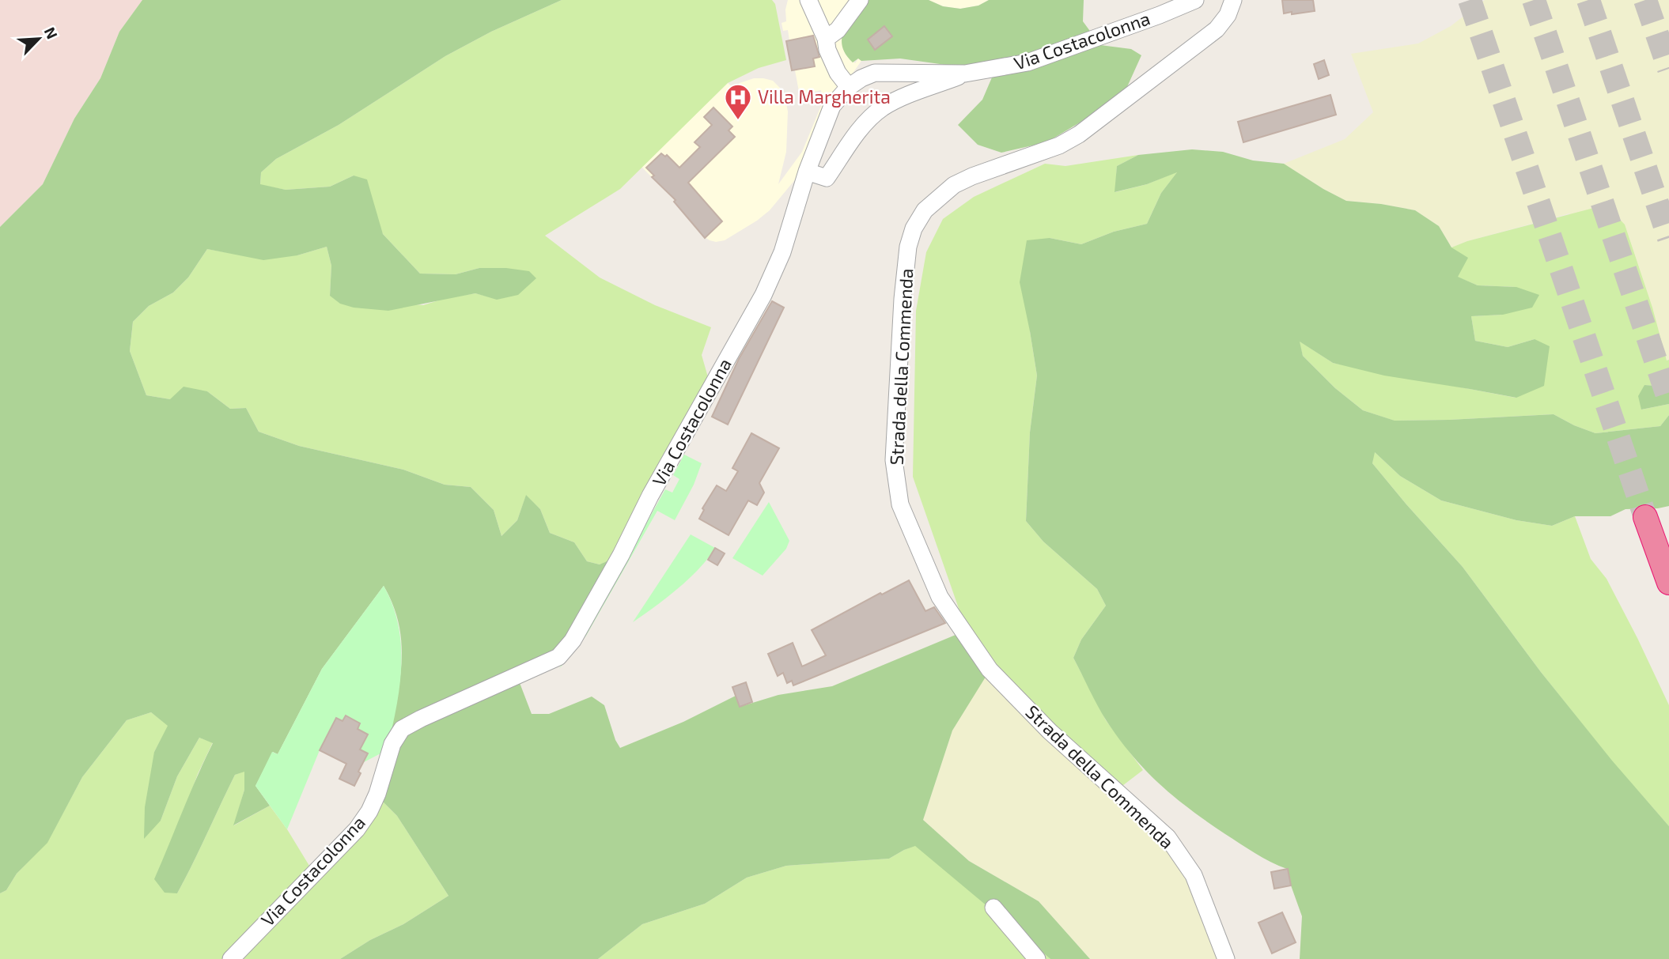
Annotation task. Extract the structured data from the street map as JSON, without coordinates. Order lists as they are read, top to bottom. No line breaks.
{"streets":{"street":["Via Costacolonna","Strada della Commenda"]},"places":{"hospital":["Villa Margherita"]},"north":"top right"}
